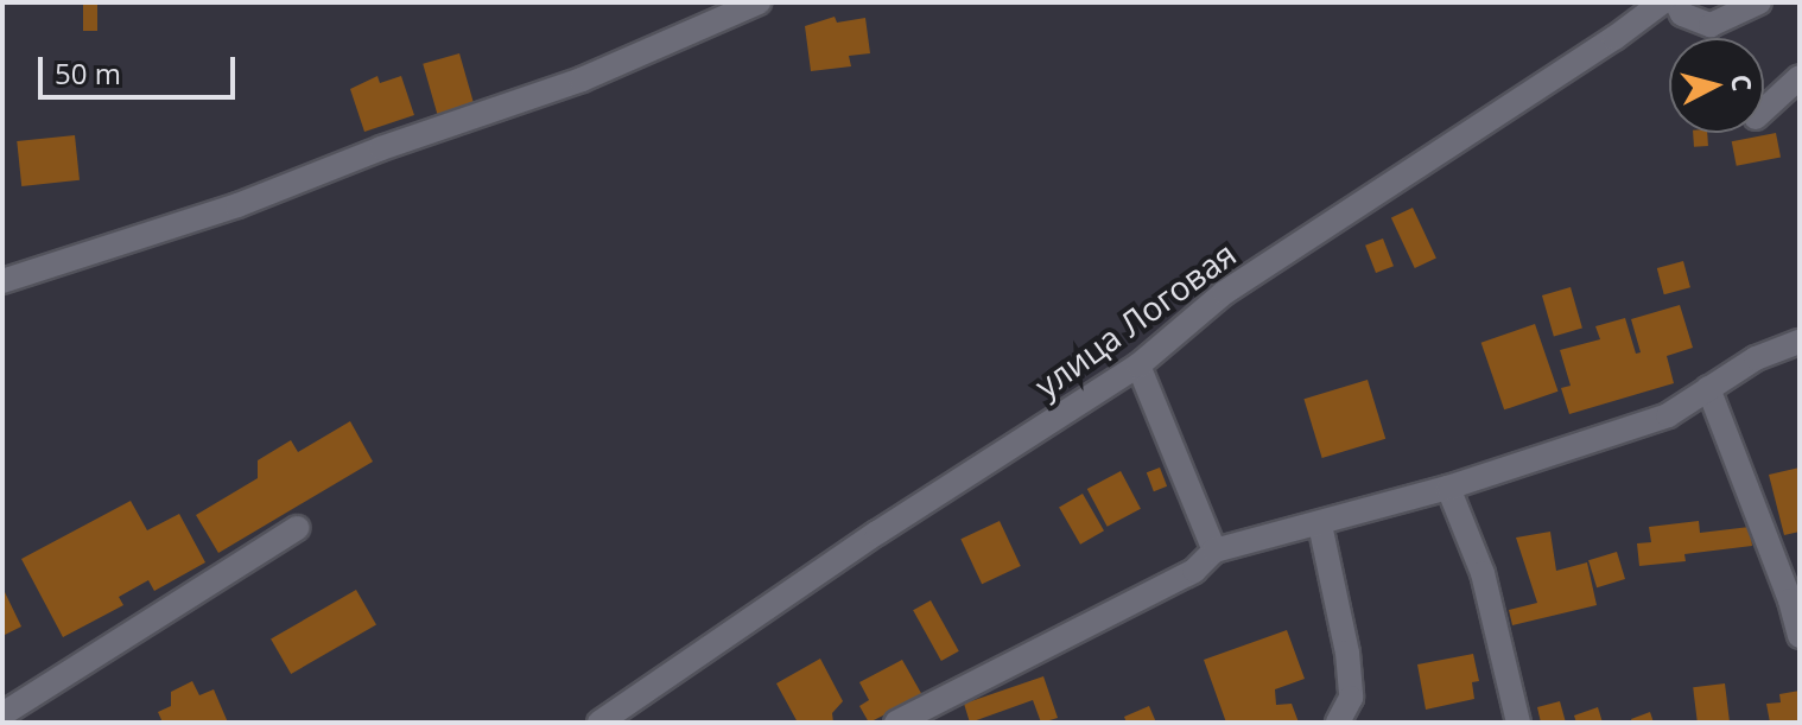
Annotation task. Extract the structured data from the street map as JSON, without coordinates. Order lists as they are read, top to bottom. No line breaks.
{"streets":{"street":["улица Логовая"]},"scale_bar":"50 m","north":"right"}
